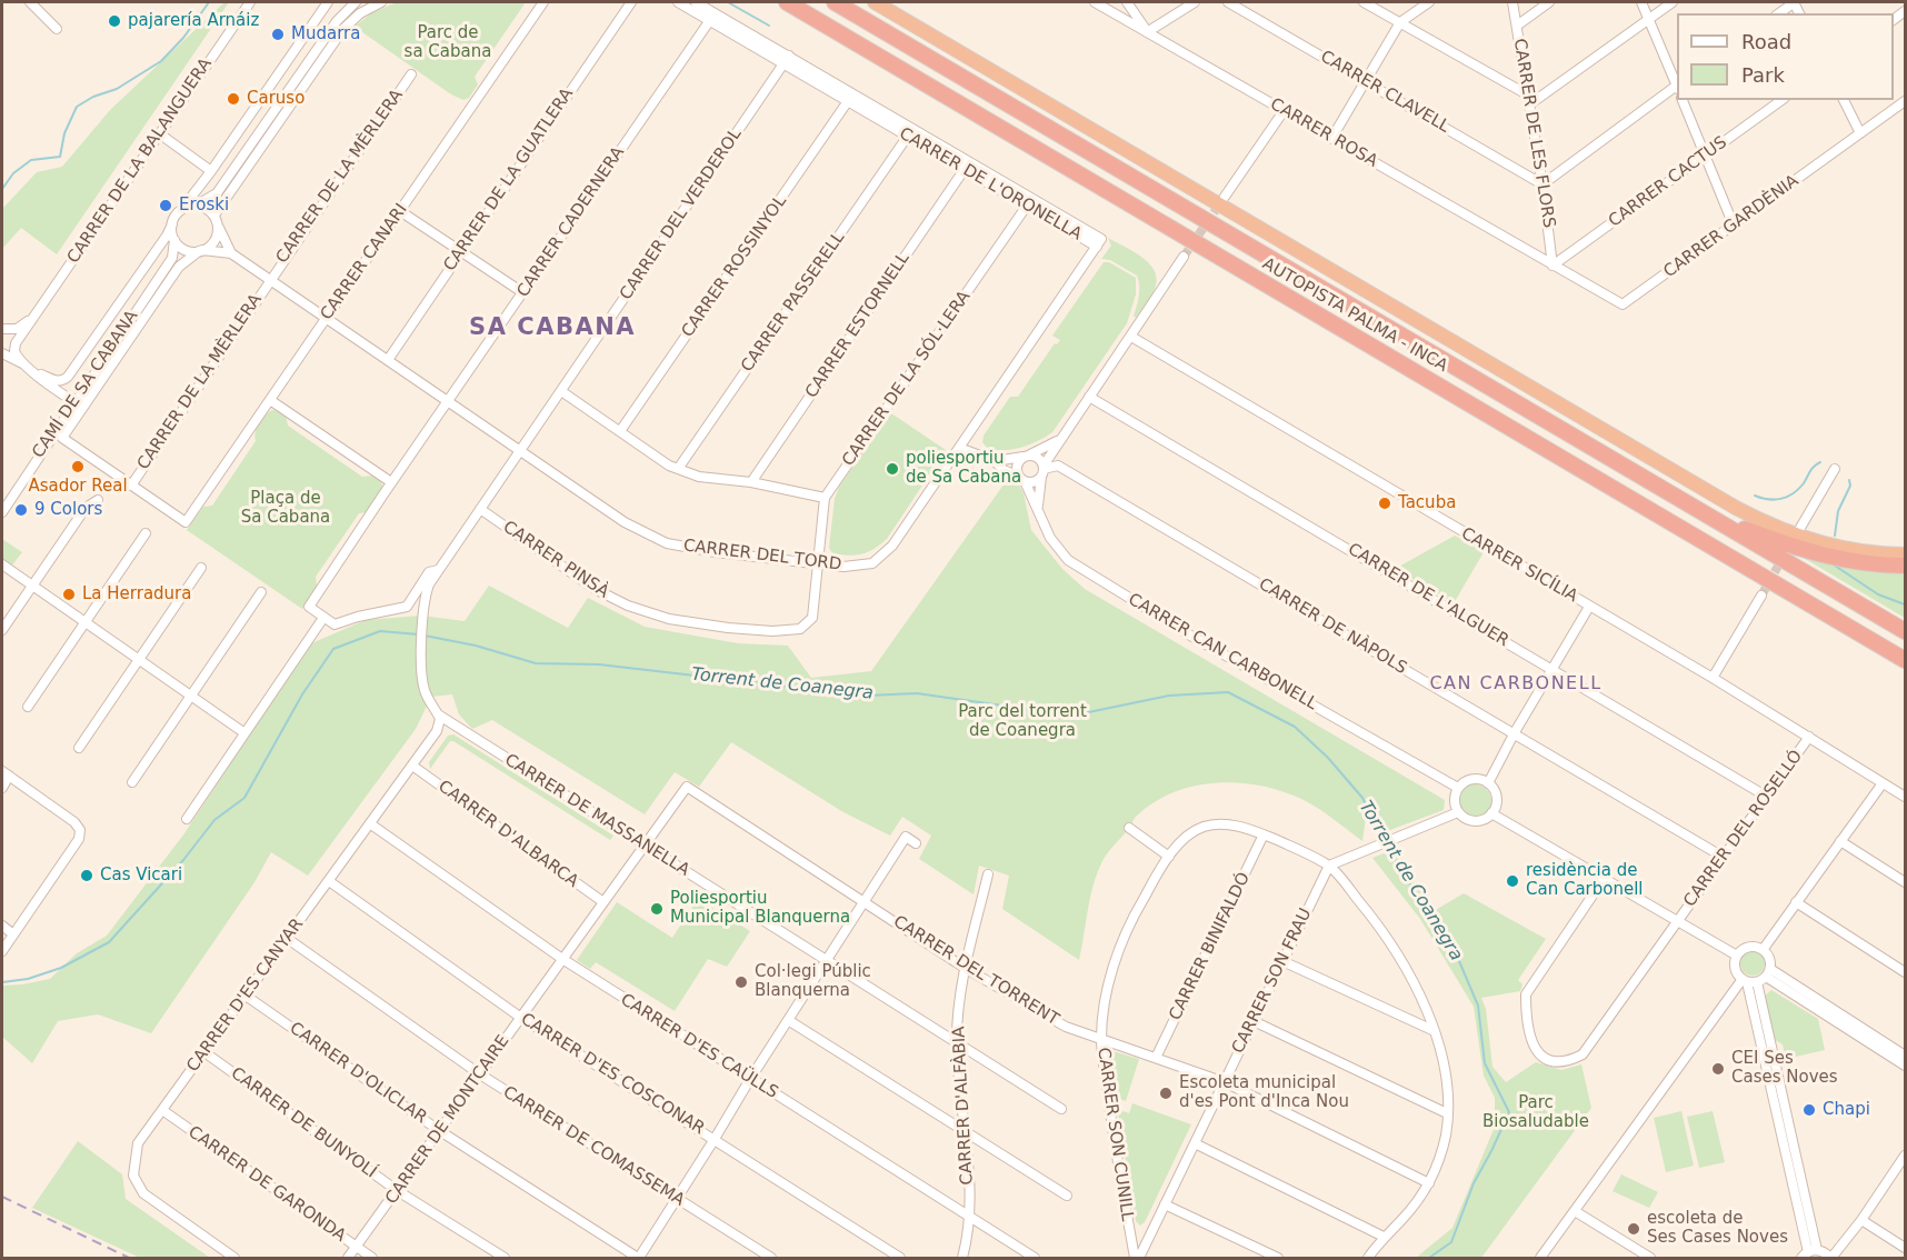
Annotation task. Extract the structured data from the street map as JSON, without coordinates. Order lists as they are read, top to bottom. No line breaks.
{"streets":{"highway":["AUTOPISTA PALMA - INCA"],"street":["CARRER CLAVELL","CARRER ROSA","CARRER DE LES FLORS","CARRER DE LA BALANGUERA","CARRER DE LA MÈRLERA","CARRER DE LA GUATLERA","CARRER CACTUS","CARRER DE L'ORONELLA","CARRER DEL VERDEROL","CARRER CADERNERA","CARRER GARDÈNIA","CARRER CANARI","CARRER ROSSINYOL","CARRER PASSERELL","CARRER ESTORNELL","CARRER DE LA SÓL·LERA","CAMÍ DE SA CABANA","CARRER DEL TORD","CARRER PINSÀ","CARRER SICÍLIA","CARRER DE L'ALGUER","CARRER DE NÀPOLS","CARRER CAN CARBONELL","CARRER DE MASSANELLA","CARRER DEL ROSELLÓ","CARRER D'ALBARCA","CARRER BINIFALDÓ","CARRER DEL TORRENT","CARRER SON FRAU","CARRER D'ES CANYAR","CARRER D'ES CAÜLLS","CARRER D'OLICLAR","CARRER D'ES COSCONAR","CARRER D'ALFÀBIA","CARRER DE MONTCAIRE","CARRER DE BUNYOLÍ","CARRER SON CUNILL","CARRER DE COMASSEMA","CARRER DE GARONDA"]},"crossings":[["CARRER CLAVELL","CARRER DE LES FLORS"],["CARRER ROSA","CARRER DE LES FLORS"],["CARRER ROSA","CARRER CACTUS"],["CARRER ROSA","CARRER GARDÈNIA"],["CARRER DE LES FLORS","CARRER CACTUS"],["CARRER DE LES FLORS","CARRER GARDÈNIA"],["CARRER DE LA MÈRLERA","CARRER CANARI"],["CARRER DE LA MÈRLERA","CARRER DEL TORD"],["CARRER DE LA GUATLERA","CARRER DEL TORD"],["CARRER CACTUS","CARRER GARDÈNIA"],["CARRER DE L'ORONELLA","CARRER DEL VERDEROL"],["CARRER DE L'ORONELLA","CARRER CADERNERA"],["CARRER DE L'ORONELLA","CARRER ROSSINYOL"],["CARRER DE L'ORONELLA","CARRER PASSERELL"],["CARRER DE L'ORONELLA","CARRER ESTORNELL"],["CARRER DE L'ORONELLA","CARRER DE LA SÓL·LERA"],["CARRER DE L'ORONELLA","CARRER DEL TORD"],["CARRER DEL VERDEROL","CARRER DEL TORD"],["CARRER DEL VERDEROL","CARRER PINSÀ"],["CARRER CADERNERA","CARRER DEL TORD"],["CARRER CANARI","CARRER DEL TORD"],["CARRER DE LA SÓL·LERA","CARRER DEL TORD"],["CARRER DE LA SÓL·LERA","CARRER PINSÀ"],["CARRER DEL TORD","CARRER PINSÀ"],["CARRER SICÍLIA","CARRER DEL ROSELLÓ"],["CARRER DE L'ALGUER","CARRER DEL ROSELLÓ"],["CARRER DE NÀPOLS","CARRER CAN CARBONELL"],["CARRER DE NÀPOLS","CARRER DEL ROSELLÓ"],["CARRER DE MASSANELLA","CARRER D'ES CANYAR"],["CARRER DE MASSANELLA","CARRER D'ALFÀBIA"],["CARRER DE MASSANELLA","CARRER DE MONTCAIRE"],["CARRER D'ALBARCA","CARRER D'ES CANYAR"],["CARRER D'ALBARCA","CARRER DE MONTCAIRE"],["CARRER BINIFALDÓ","CARRER DEL TORRENT"],["CARRER BINIFALDÓ","CARRER SON CUNILL"],["CARRER DEL TORRENT","CARRER SON FRAU"],["CARRER DEL TORRENT","CARRER D'ALFÀBIA"],["CARRER DEL TORRENT","CARRER DE MONTCAIRE"],["CARRER DEL TORRENT","CARRER SON CUNILL"],["CARRER SON FRAU","CARRER SON CUNILL"],["CARRER D'ES CANYAR","CARRER D'ES CAÜLLS"],["CARRER D'ES CANYAR","CARRER D'OLICLAR"],["CARRER D'ES CANYAR","CARRER D'ES COSCONAR"],["CARRER D'ES CANYAR","CARRER DE BUNYOLÍ"],["CARRER D'ES CANYAR","CARRER DE COMASSEMA"],["CARRER D'ES CANYAR","CARRER DE GARONDA"],["CARRER D'ES CAÜLLS","CARRER D'ALFÀBIA"],["CARRER D'ES CAÜLLS","CARRER DE MONTCAIRE"],["CARRER D'OLICLAR","CARRER DE MONTCAIRE"],["CARRER D'ES COSCONAR","CARRER DE MONTCAIRE"],["CARRER DE MONTCAIRE","CARRER DE BUNYOLÍ"],["CARRER DE MONTCAIRE","CARRER DE COMASSEMA"],["CARRER DE MONTCAIRE","CARRER DE GARONDA"]],"districts":["SA CABANA","CAN CARBONELL"],"water":["Torrent de Coanegra"],"parks":["Parc de sa Cabana","Plaça de Sa Cabana","Parc del torrent de Coanegra","Parc Biosaludable"],"places":["pajarería Arnáiz","Mudarra","Caruso","Eroski","Asador Real","poliesportiu de Sa Cabana","Tacuba","9 Colors","La Herradura","Cas Vicari","residència de Can Carbonell","Poliesportiu Municipal Blanquerna","Col·legi Públic Blanquerna","CEI Ses Cases Noves","Escoleta municipal d'es Pont d'Inca Nou","Chapi","escoleta de Ses Cases Noves"],"legend":["Road","Park"]}
